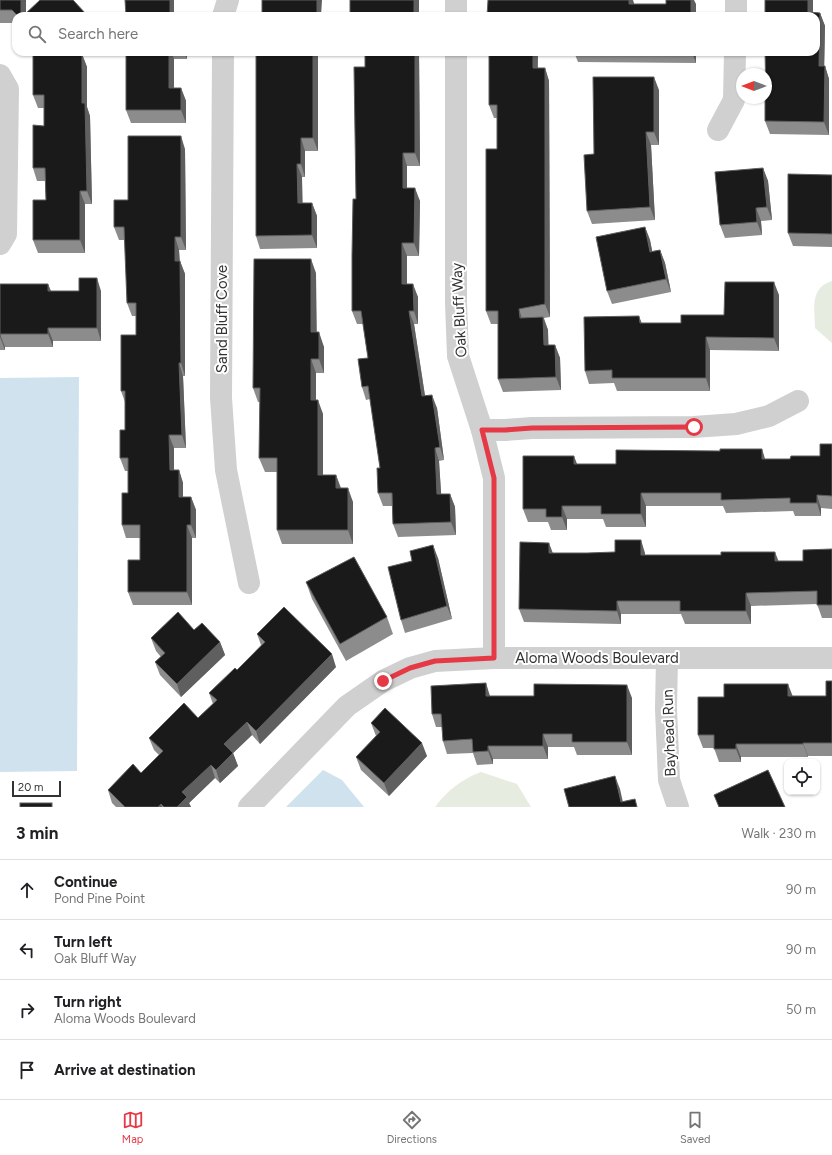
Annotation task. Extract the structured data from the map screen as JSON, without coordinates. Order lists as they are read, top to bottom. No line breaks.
{"streets":{"street":["Oak Bluff Way","Sand Bluff Cove","Aloma Woods Boulevard","Bayhead Run"]},"crossings":[["Oak Bluff Way","Aloma Woods Boulevard"],["Aloma Woods Boulevard","Bayhead Run"]],"scale_bar":"20 m","north":"left","page":{"search":"Search here","scale":"20 m","heading":["3 min","Walk · 230 m"],"list":[["Continue","Pond Pine Point","90 m"],["Turn left","Oak Bluff Way","90 m"],["Turn right","Aloma Woods Boulevard","50 m"],"Arrive at destination"],"nav":["Map","Directions","Saved"]}}
